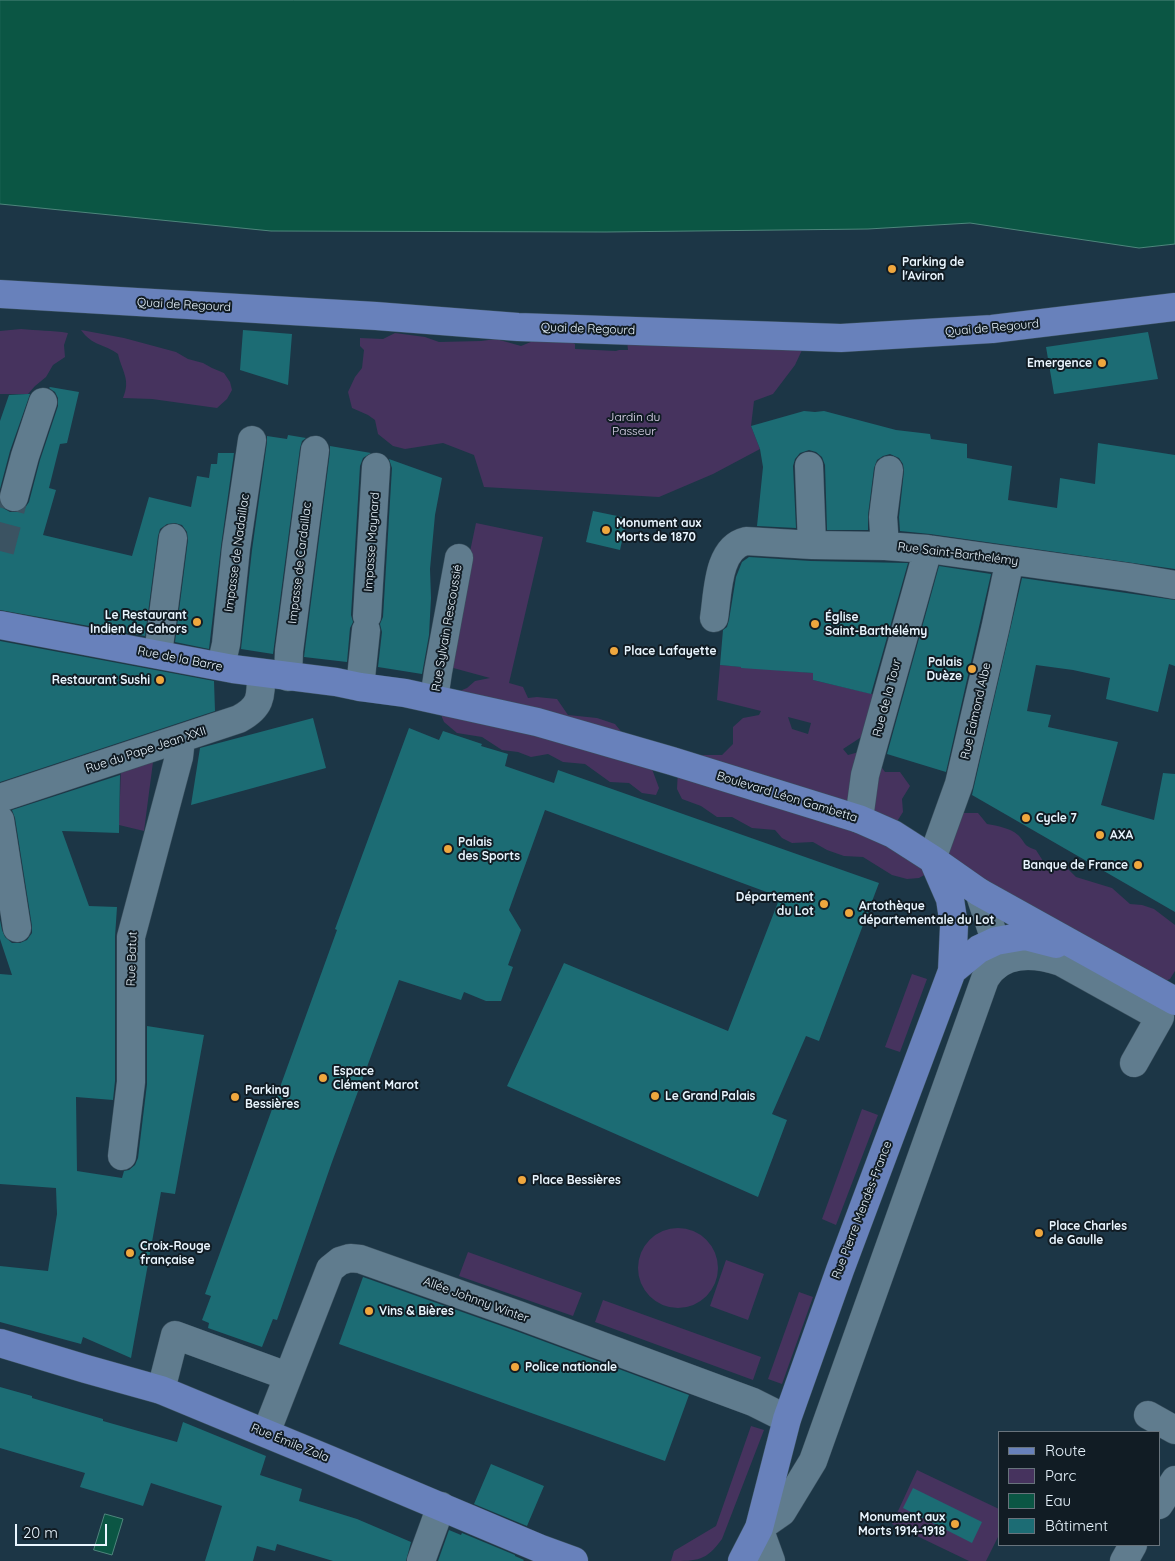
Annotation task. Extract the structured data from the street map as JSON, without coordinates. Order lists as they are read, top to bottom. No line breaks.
{"streets":{"main road":["Quai de Regourd","Rue de la Barre","Boulevard Léon Gambetta","Rue Pierre Mendès-France","Rue Émile Zola"],"street":["Impasse Maynard","Impasse de Nadaillac","Rue Saint-Barthelémy","Impasse de Cardaillac","Rue Sylvain Rescoussié","Rue de la Tour","Rue Edmond Albe","Rue du Pape Jean XXII","Rue Batut","Allée Johnny Winter"]},"crossings":[["Impasse Maynard","Rue de la Barre"],["Impasse Maynard","Boulevard Léon Gambetta"],["Impasse de Nadaillac","Rue de la Barre"],["Rue Saint-Barthelémy","Rue de la Tour"],["Rue Saint-Barthelémy","Rue Edmond Albe"],["Impasse de Cardaillac","Rue de la Barre"],["Rue Sylvain Rescoussié","Boulevard Léon Gambetta"],["Rue de la Barre","Rue du Pape Jean XXII"],["Rue de la Barre","Boulevard Léon Gambetta"],["Rue de la Tour","Boulevard Léon Gambetta"],["Rue Edmond Albe","Boulevard Léon Gambetta"],["Rue Edmond Albe","Rue Pierre Mendès-France"],["Rue du Pape Jean XXII","Rue Batut"],["Boulevard Léon Gambetta","Rue Pierre Mendès-France"],["Rue Pierre Mendès-France","Allée Johnny Winter"],["Allée Johnny Winter","Rue Émile Zola"]],"parks":["Jardin du Passeur"],"places":["Parking de l'Aviron","Emergence","Monument aux Morts de 1870","Le Restaurant Indien de Cahors","Église Saint-Barthélémy","Place Lafayette","Palais Duèze","Restaurant Sushi","Cycle 7","AXA","Palais des Sports","Banque de France","Département du Lot","Artothèque départementale du Lot","Espace Clément Marot","Le Grand Palais","Parking Bessières","Place Bessières","Place Charles de Gaulle","Croix-Rouge française","Vins & Bières","Police nationale","Monument aux Morts 1914-1918"],"legend":["Route","Parc","Eau","Bâtiment"],"scale_bar":"20 m"}
